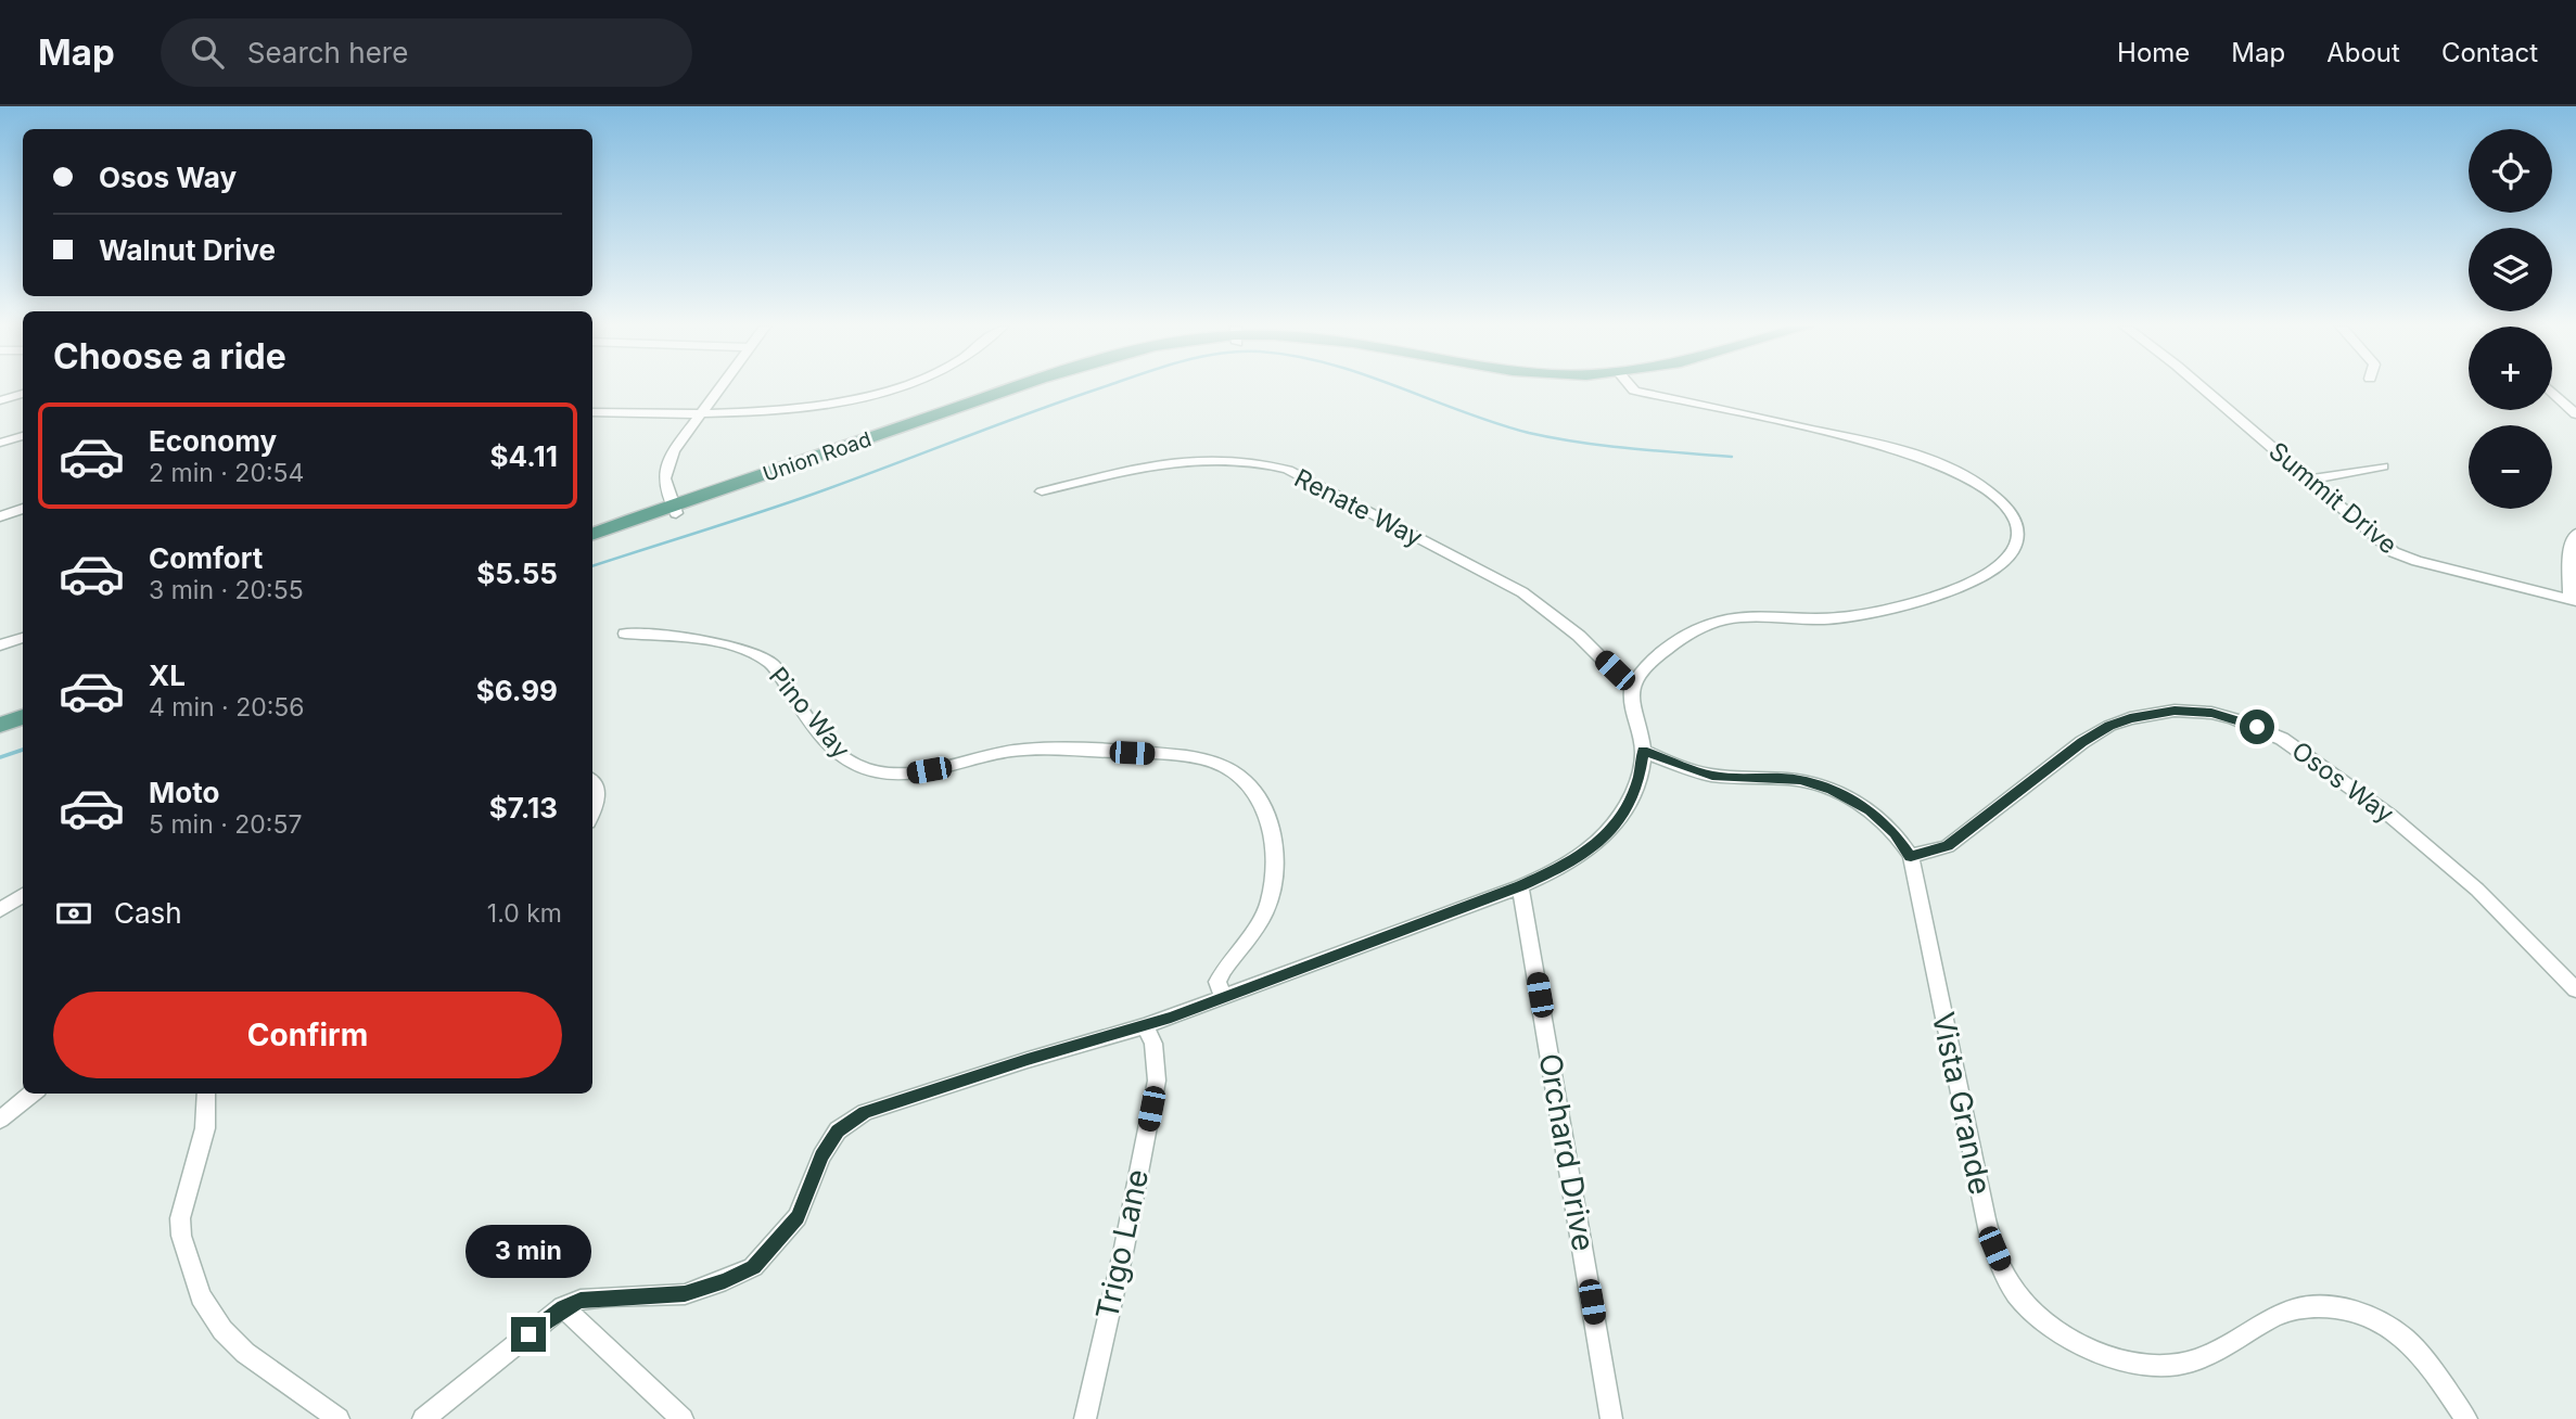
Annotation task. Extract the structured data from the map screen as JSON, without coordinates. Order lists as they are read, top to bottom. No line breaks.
{"streets":{"main road":["Union Road"],"street":["Summit Drive","Renate Way","Pino Way","Osos Way","Vista Grande","Orchard Drive","Trigo Lane"]},"crossings":[["Osos Way","Vista Grande"]],"page":{"header":"Map","search":"Search here","nav":["Home","Map","About","Contact"],"map_buttons":["+","−"],"banner":["Osos Way","Walnut Drive"],"heading":"Choose a ride","list":[{"name":"Economy","note":"2 min · 20:54","value":"$4.11"},{"name":"Comfort","note":"3 min · 20:55","value":"$5.55"},{"name":"XL","note":"4 min · 20:56","value":"$6.99"},{"name":"Moto","note":"5 min · 20:57","value":"$7.13"}],"pay":["Cash","1.0 km"],"buttons":"Confirm","bubble":"3 min"}}
